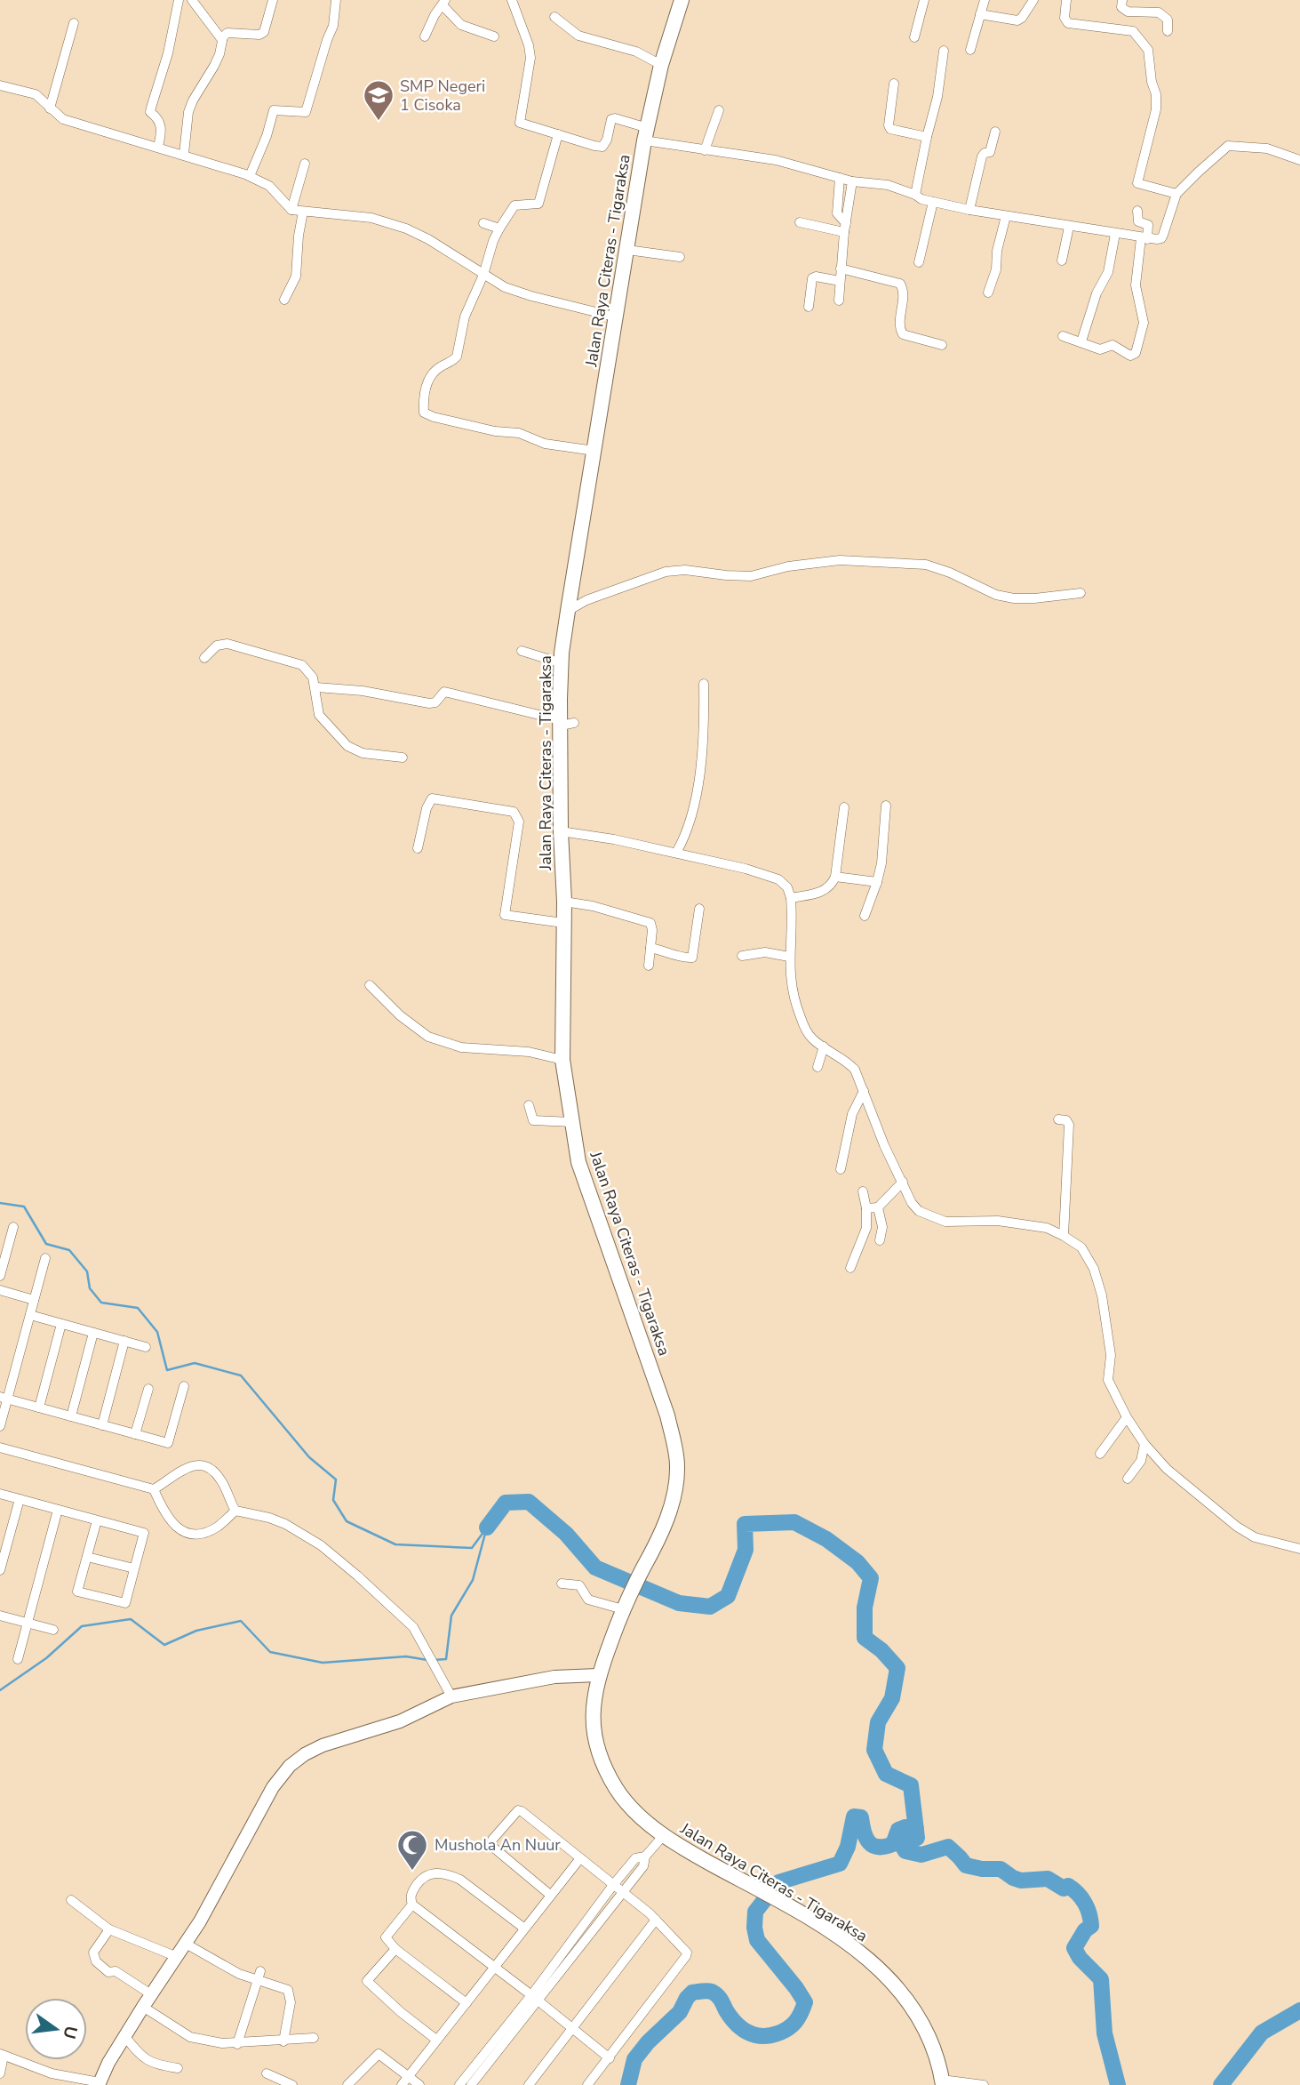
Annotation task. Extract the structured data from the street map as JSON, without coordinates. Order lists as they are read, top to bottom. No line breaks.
{"streets":{"main road":["Jalan Raya Citeras - Tigaraksa"]},"places":{"school or university":["SMP Negeri 1 Cisoka"],"mosque":["Mushola An Nuur"]},"north":"right"}
